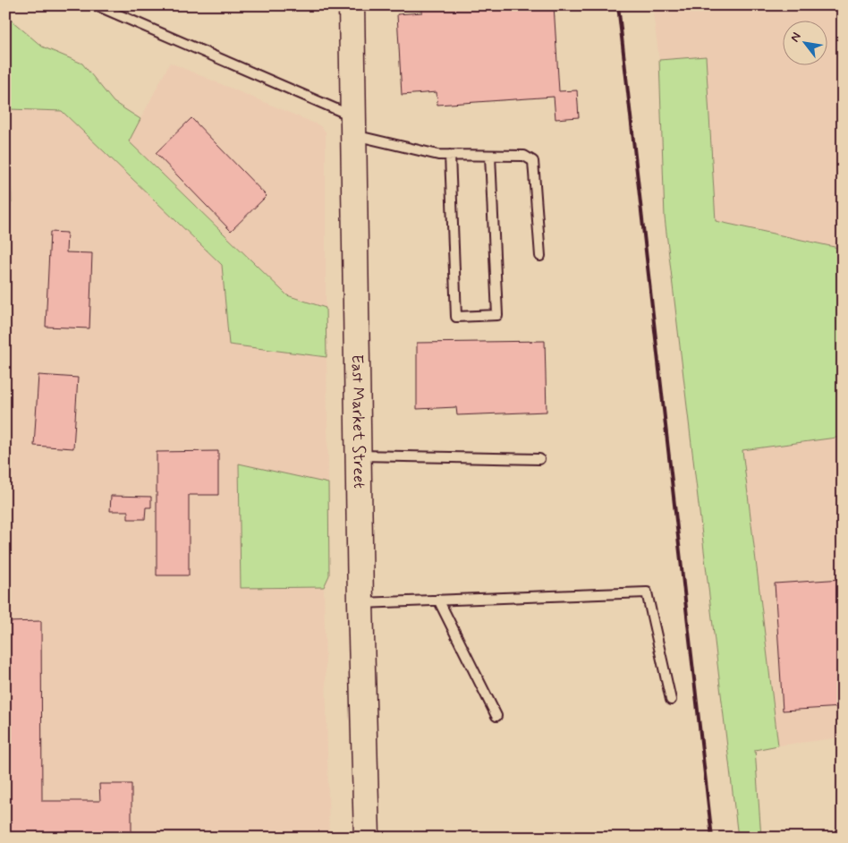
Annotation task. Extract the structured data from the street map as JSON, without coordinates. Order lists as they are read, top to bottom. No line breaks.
{"streets":{"main road":["East Market Street"]},"north":"top left"}
